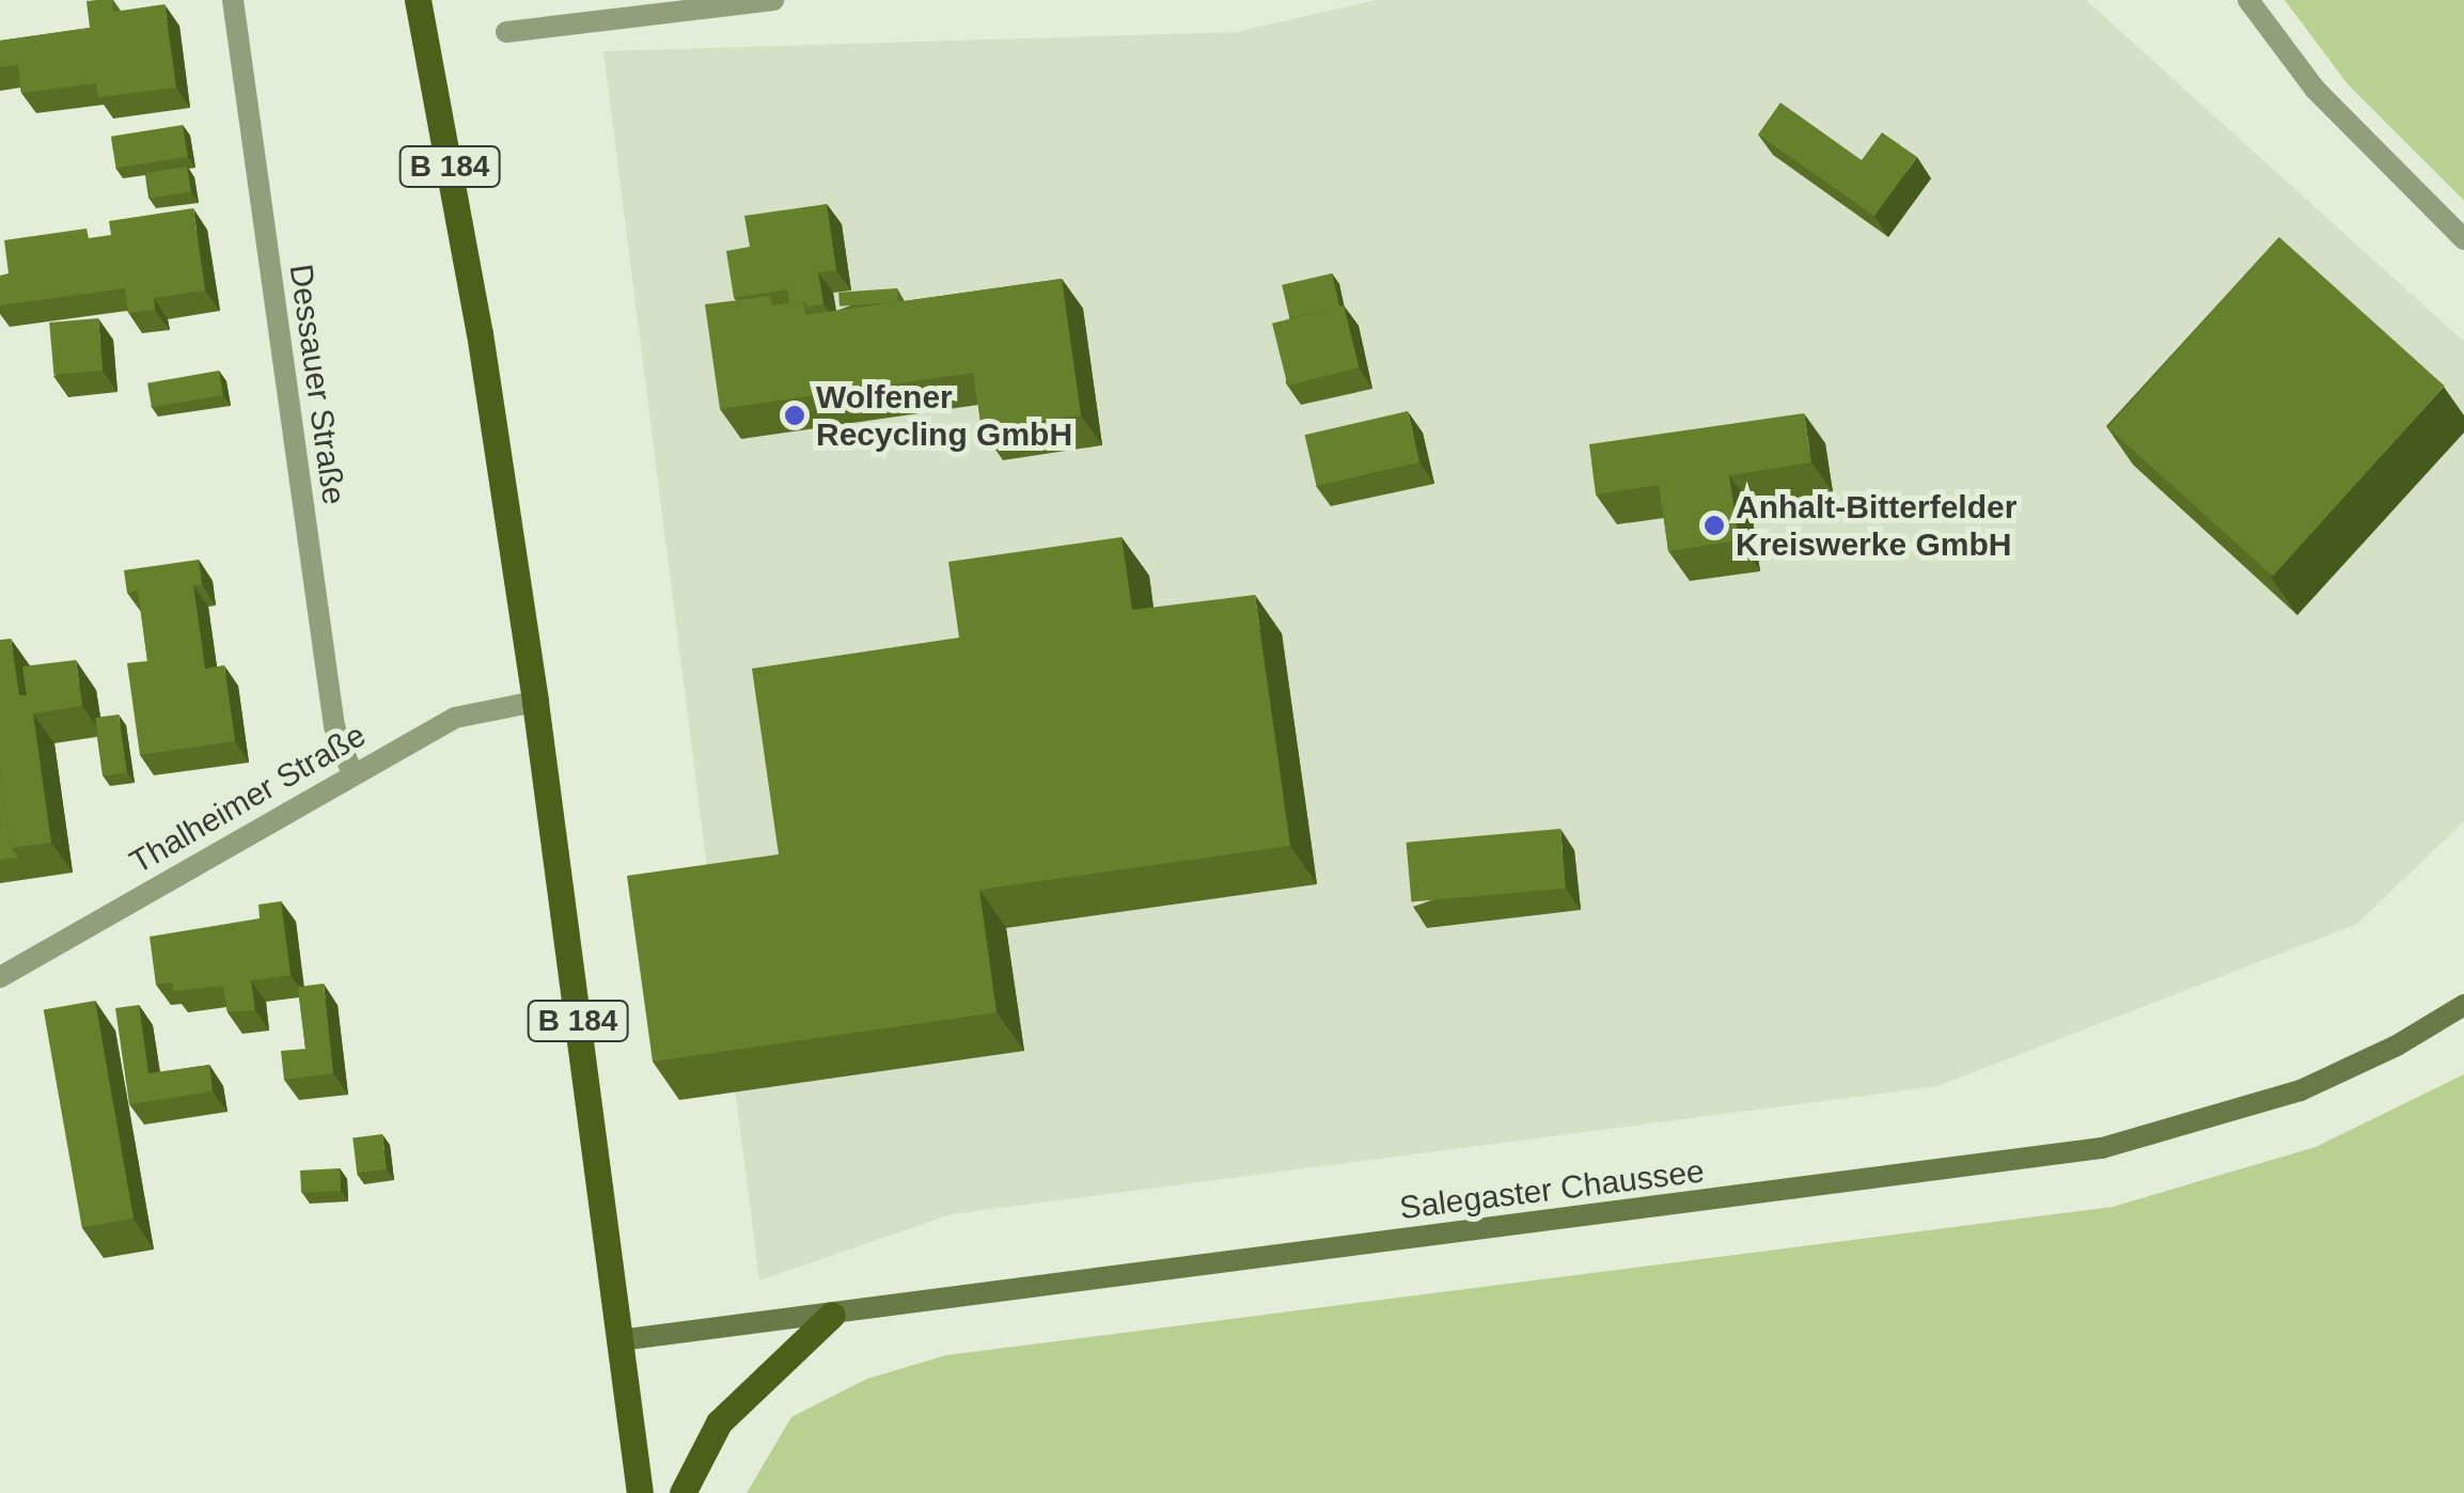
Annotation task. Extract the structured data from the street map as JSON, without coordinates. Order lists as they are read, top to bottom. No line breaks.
{"streets":{"main road":["B 184","Salegaster Chaussee"],"street":["Dessauer Straße","Thalheimer Straße"]},"crossings":[["B 184","Thalheimer Straße"],["B 184","Salegaster Chaussee"],["Dessauer Straße","Thalheimer Straße"]],"places":["Wolfener Recycling GmbH","Anhalt-Bitterfelder Kreiswerke GmbH"]}
